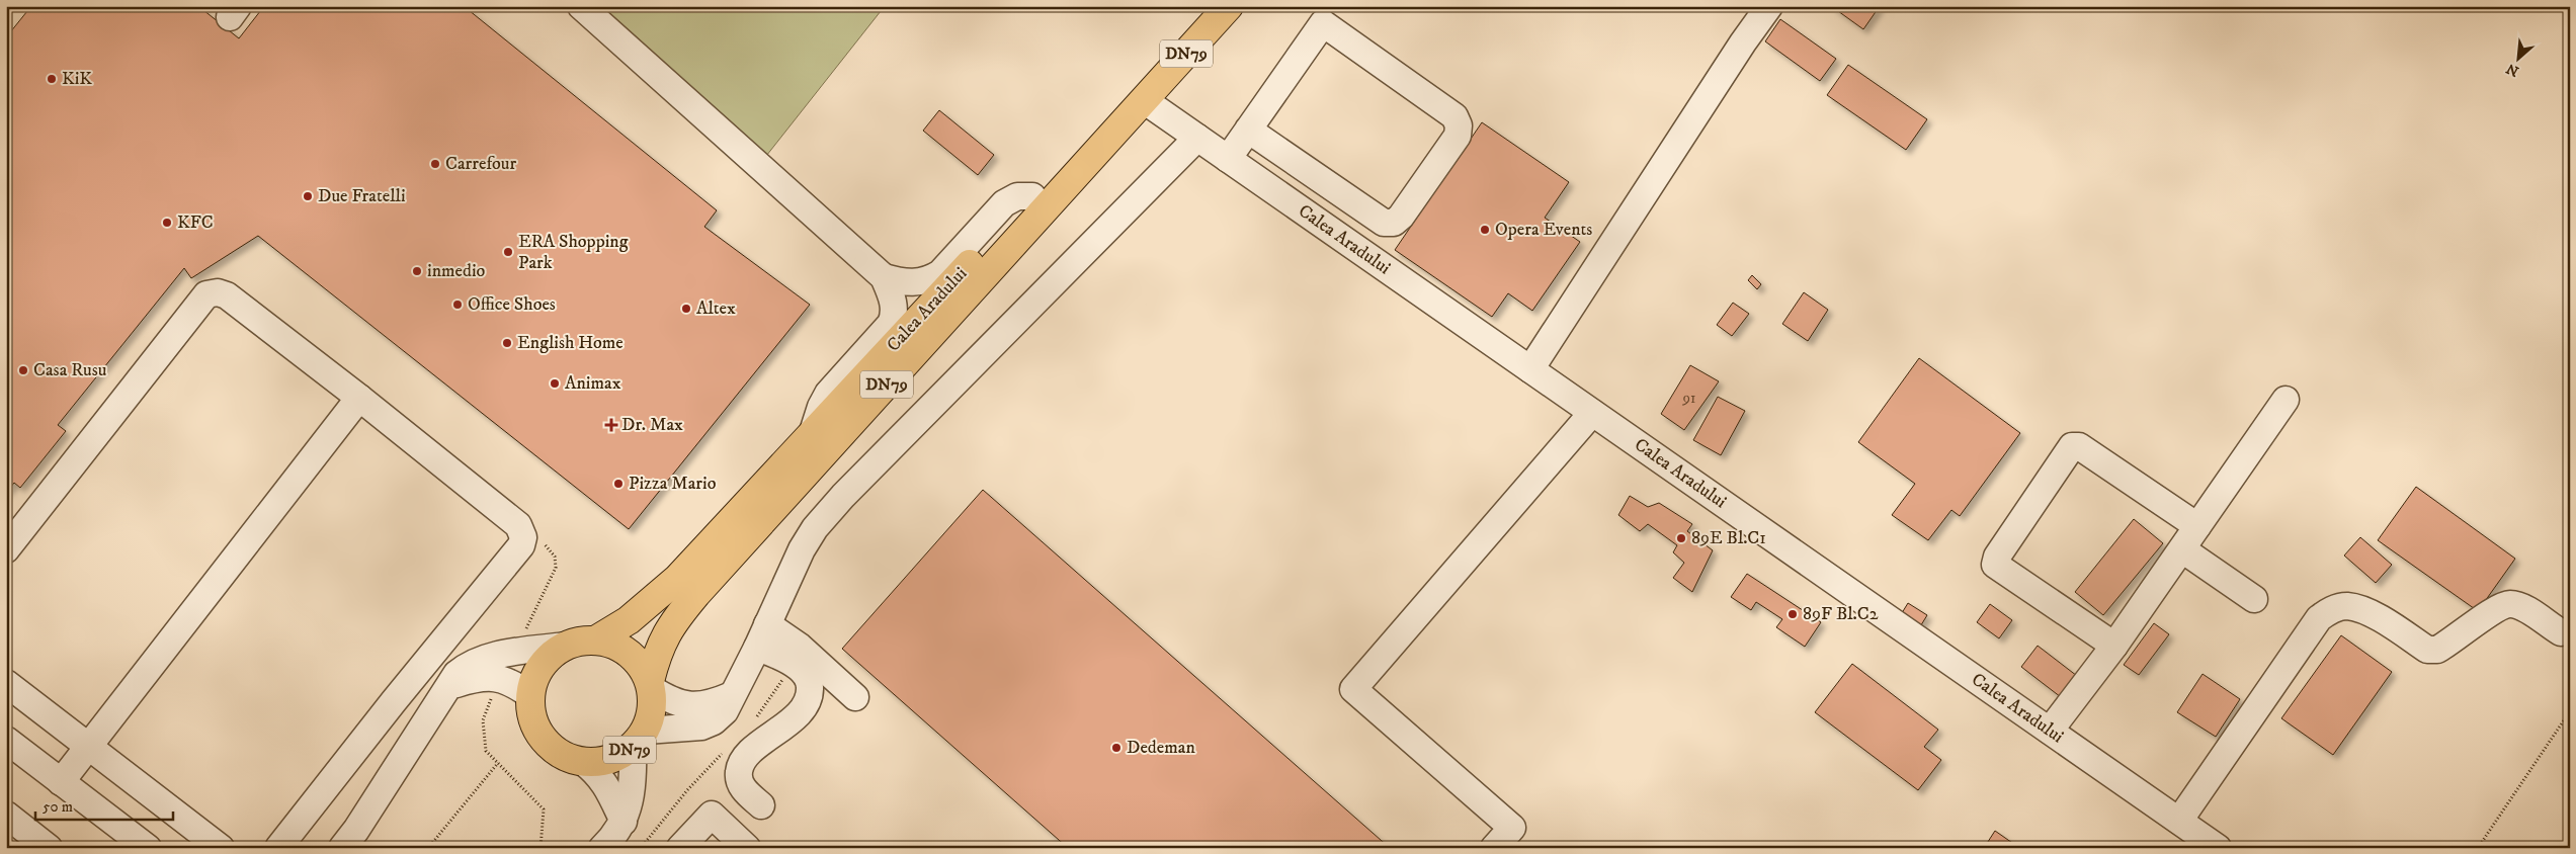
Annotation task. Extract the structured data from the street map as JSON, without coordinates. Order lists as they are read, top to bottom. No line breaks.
{"streets":{"highway":["DN79","Calea Aradului"]},"places":{"other":["KiK","Carrefour","Due Fratelli","KFC","Opera Events","ERA Shopping Park","inmedio","Office Shoes","Altex","English Home","Casa Rusu","Animax","Pizza Mario","89E Bl.C1","89F Bl.C2","Dedeman"],"health":["Dr. Max"]},"house_numbers":["91"],"scale_bar":"50 m","north":"bottom left"}
